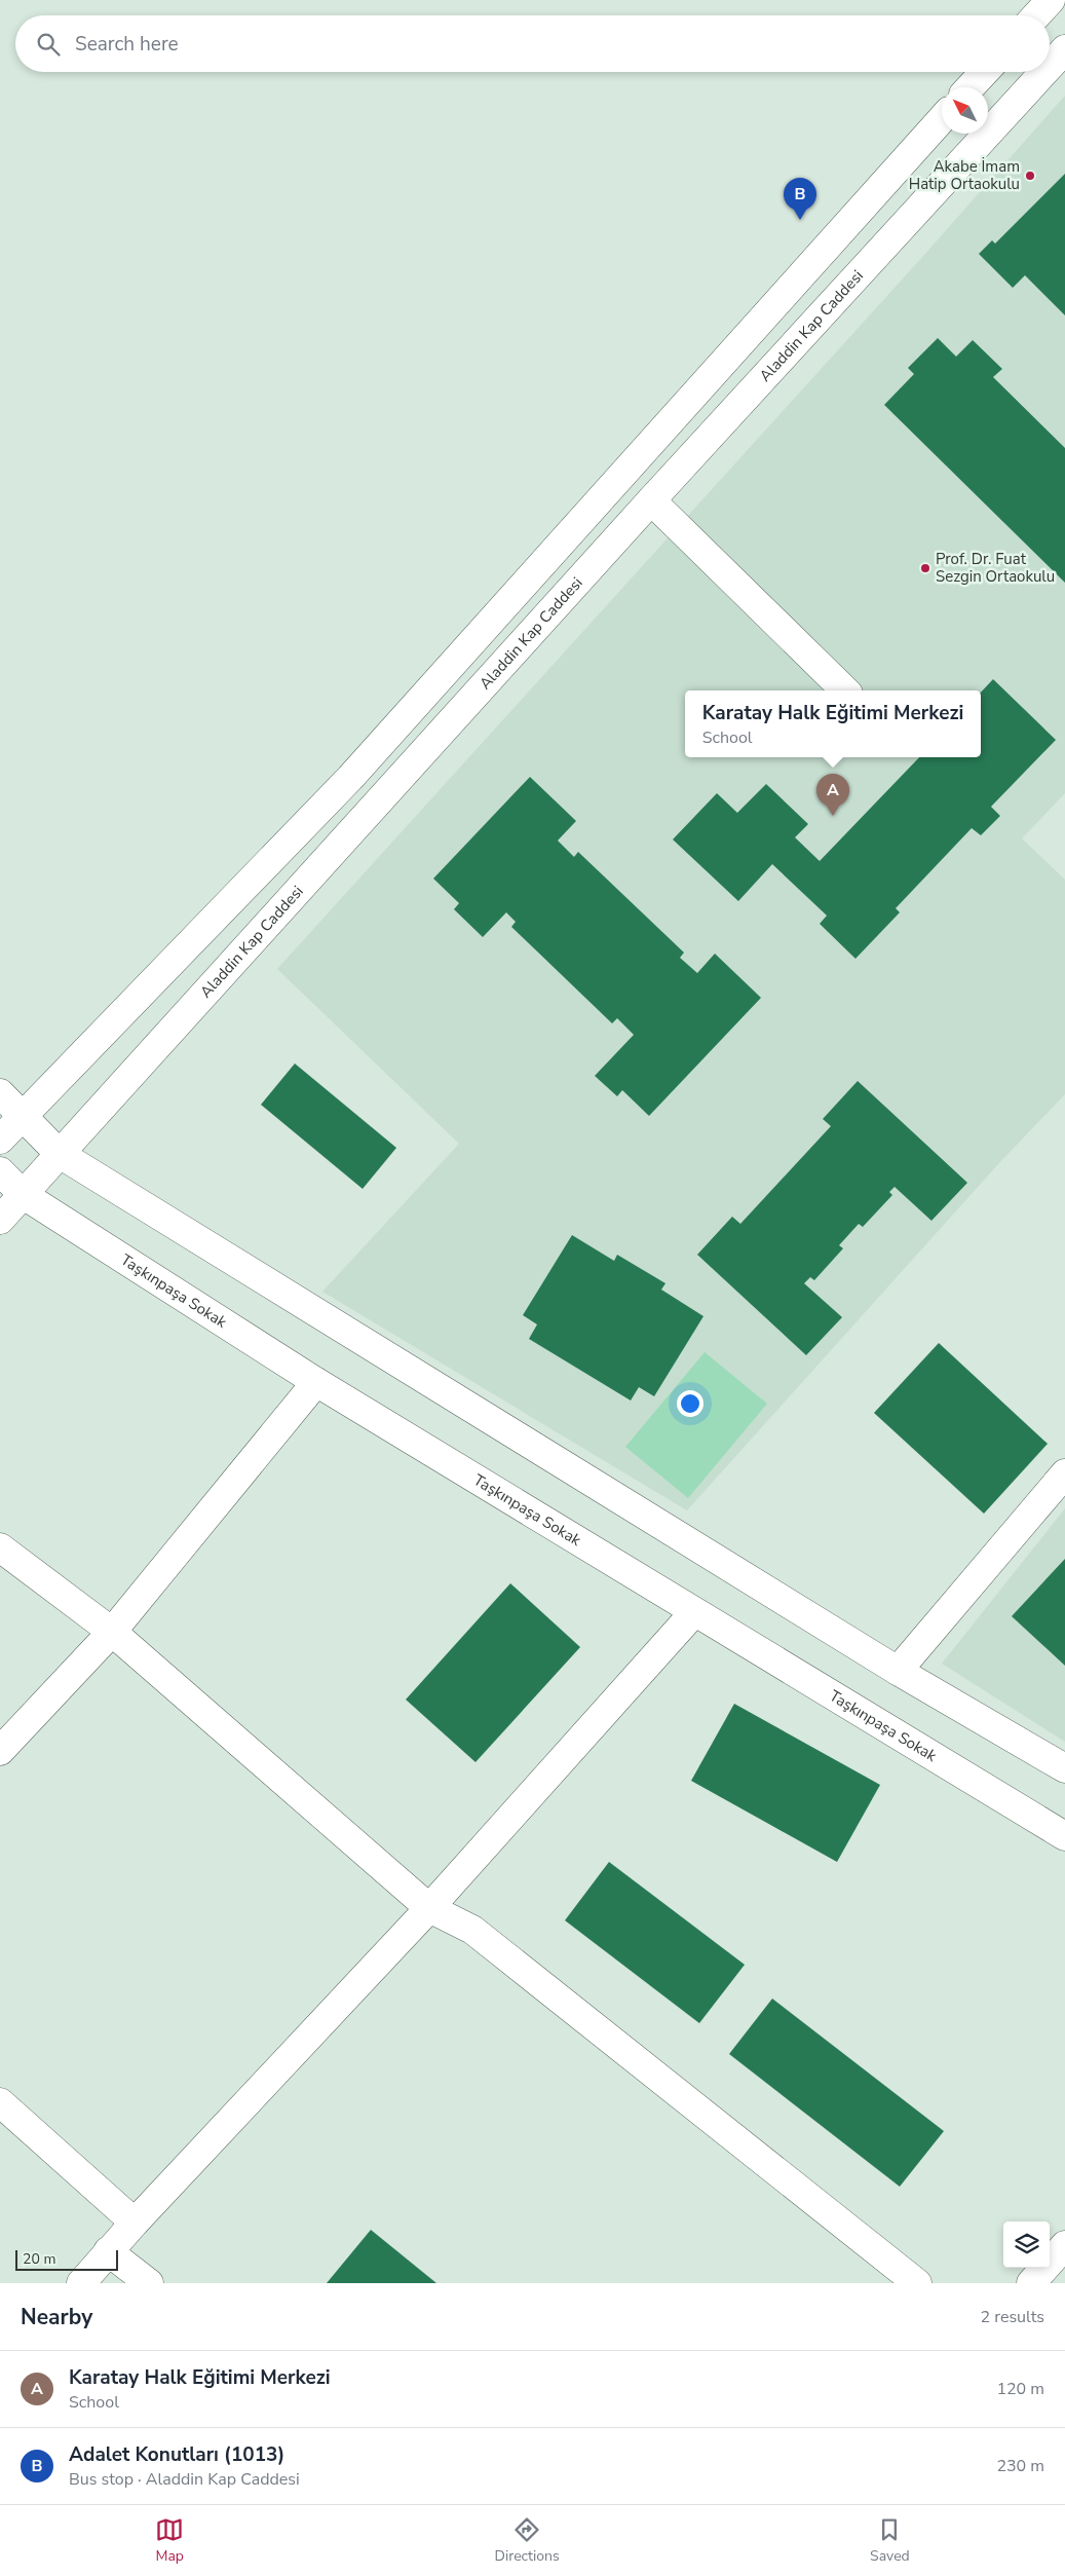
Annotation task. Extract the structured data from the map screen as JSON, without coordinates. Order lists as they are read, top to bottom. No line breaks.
{"streets":{"street":["Aladdin Kap Caddesi","Taşkınpaşa Sokak"]},"crossings":[["Aladdin Kap Caddesi","Taşkınpaşa Sokak"]],"places":["Akabe İmam Hatip Ortaokulu","Prof. Dr. Fuat Sezgin Ortaokulu"],"scale_bar":"20 m","north":"top left","page":{"search":"Search here","pins":["B","A"],"popup":["Karatay Halk Eğitimi Merkezi","School"],"scale":"20 m","heading":["Nearby","2 results"],"list":[{"mark":"A","name":"Karatay Halk Eğitimi Merkezi","note":"School","value":"120 m"},{"mark":"B","name":"Adalet Konutları (1013)","note":"Bus stop · Aladdin Kap Caddesi","value":"230 m"}],"nav":["Map","Directions","Saved"]}}
